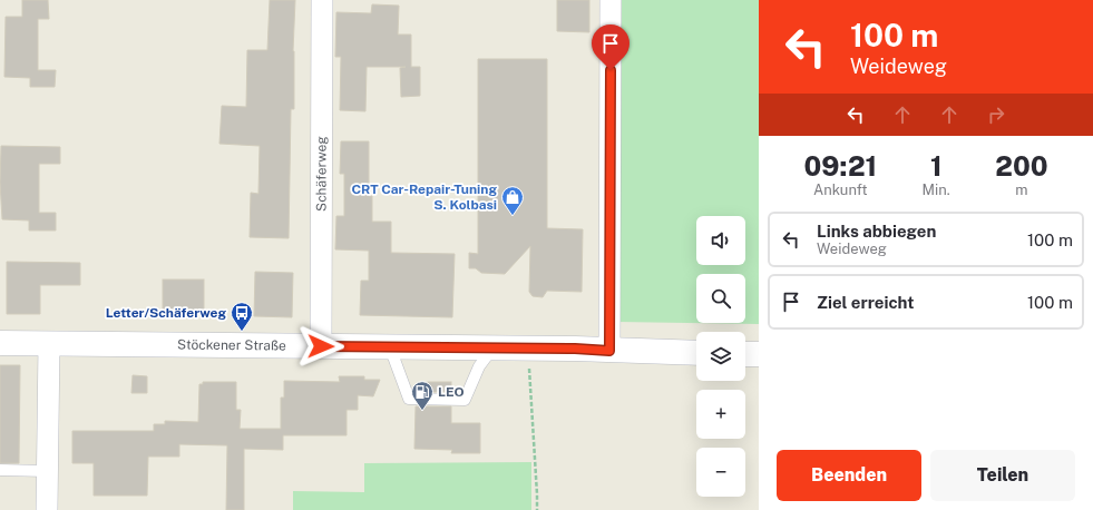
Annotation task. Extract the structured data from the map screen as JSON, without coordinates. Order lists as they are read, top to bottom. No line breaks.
{"streets":{"main road":["Stöckener Straße"],"street":["Schäferweg"]},"crossings":[["Schäferweg","Stöckener Straße"]],"places":{"shop":["CRT Car-Repair-Tuning S. Kolbasi"],"bus stop":["Letter/Schäferweg"],"fuel station":["LEO"]},"page":{"turn":["100 m","Weideweg"],"eta":["09:21","Ankunft","1","Min.","200","m"],"list":[{"name":"Links abbiegen","note":"Weideweg","value":"100 m"},{"name":"Ziel erreicht","value":"100 m"}],"map_buttons":["+","−"],"buttons":["Beenden","Teilen"]}}
